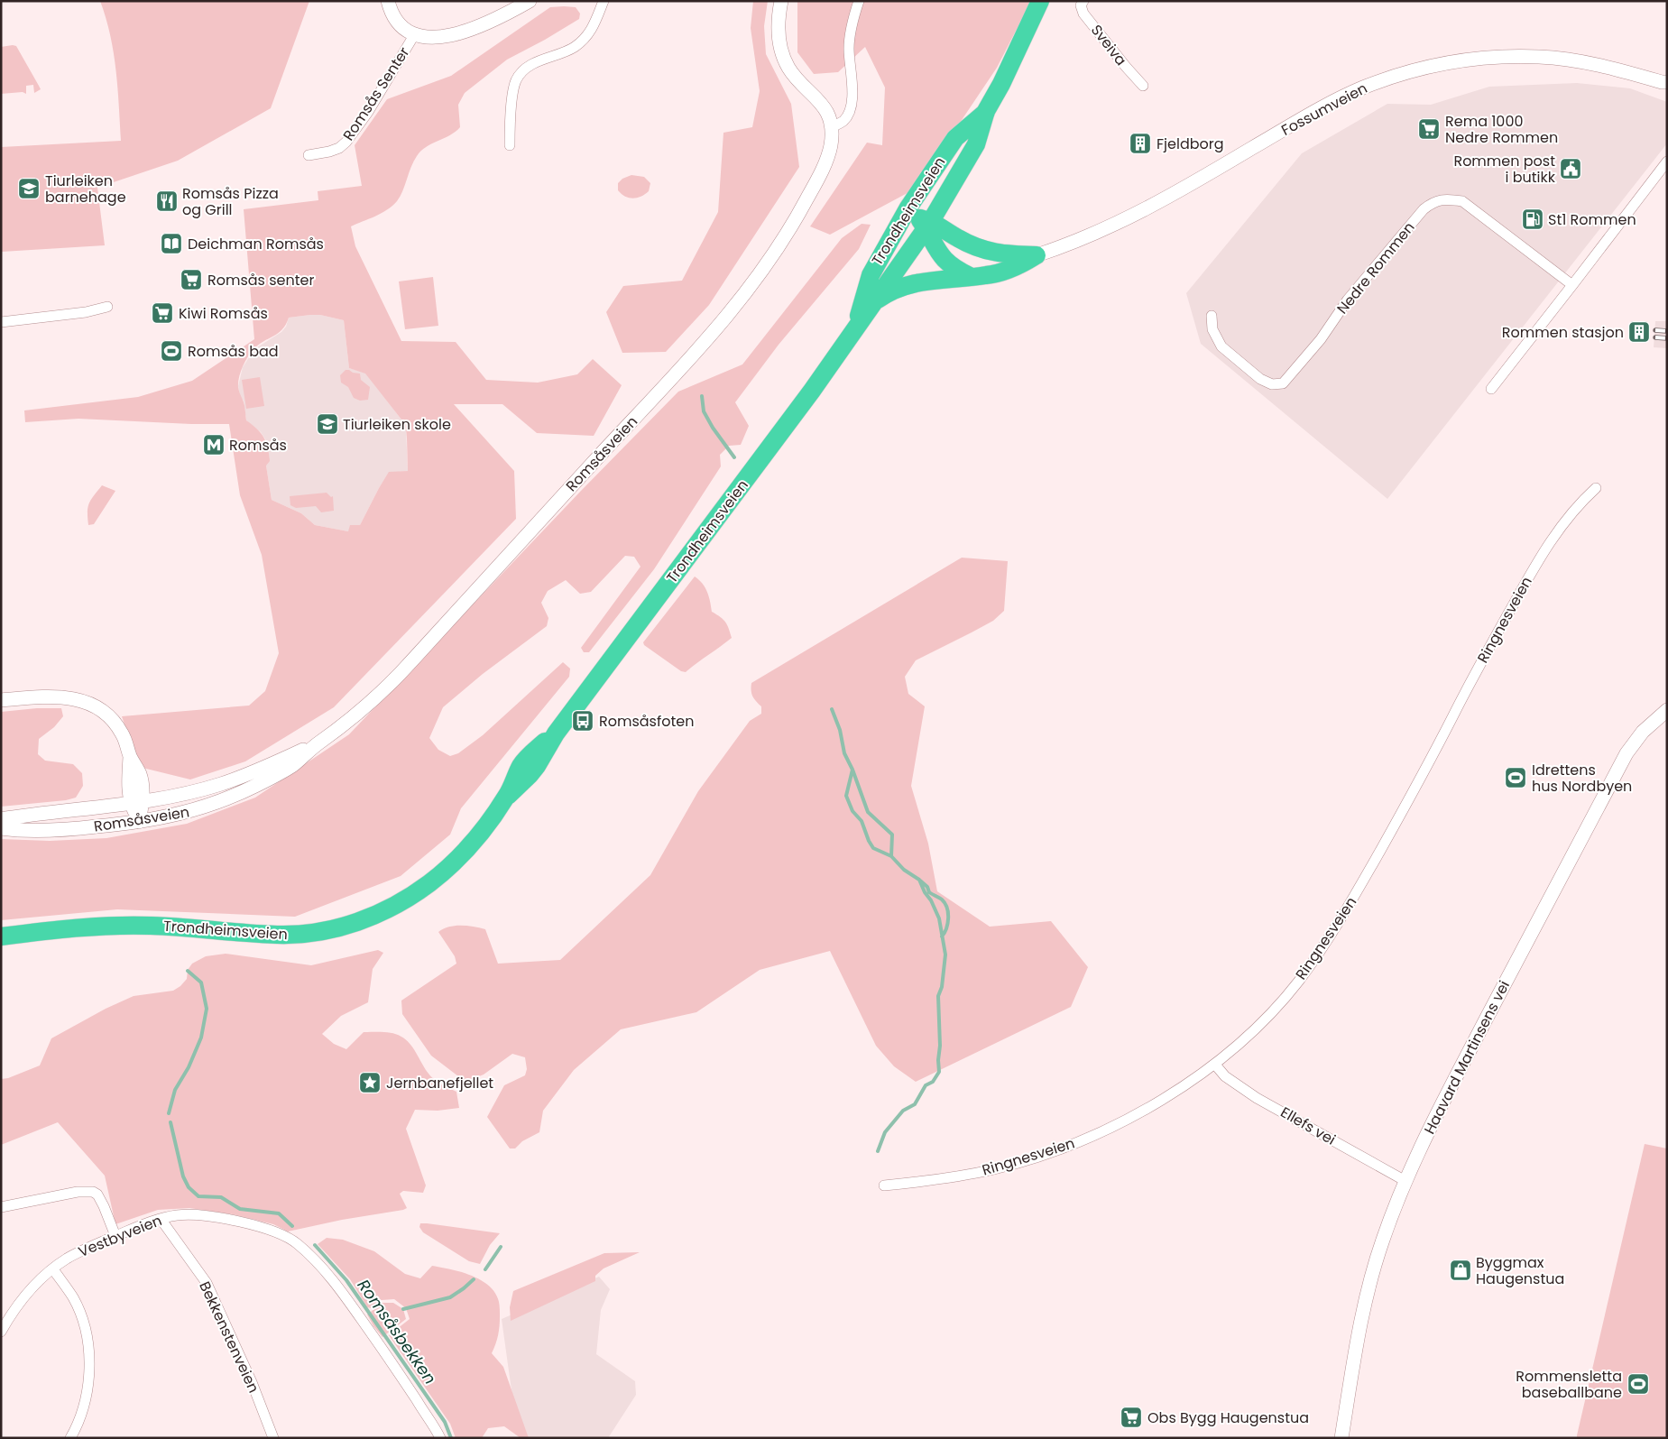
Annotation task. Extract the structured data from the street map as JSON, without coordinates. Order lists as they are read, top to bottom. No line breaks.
{"streets":{"highway":["Trondheimsveien"],"street":["Sveiva","Romsås Senter","Fossumveien","Nedre Rommen","Romsåsveien","Ringnesveien","Haavard Martinsens vei","Ellefs vei","Vestbyveien","Bekkenstenveien"]},"crossings":[["Ringnesveien","Ellefs vei"],["Haavard Martinsens vei","Ellefs vei"],["Vestbyveien","Bekkenstenveien"]],"water":["Romsåsbekken"],"places":{"supermarket":["Rema 1000 Nedre Rommen","Romsås senter","Kiwi Romsås","Obs Bygg Haugenstua"],"building":["Fjeldborg","Rommen stasjon"],"public building":["Rommen post i butikk"],"school or university":["Tiurleiken barnehage","Tiurleiken skole"],"restaurant":["Romsås Pizza og Grill"],"fuel station":["St1 Rommen"],"library":["Deichman Romsås"],"sports":["Romsås bad","Idrettens hus Nordbyen","Rommensletta baseballbane"],"metro station":["Romsås"],"bus stop":["Romsåsfoten"],"place":["Jernbanefjellet"],"shop":["Byggmax Haugenstua"]}}
